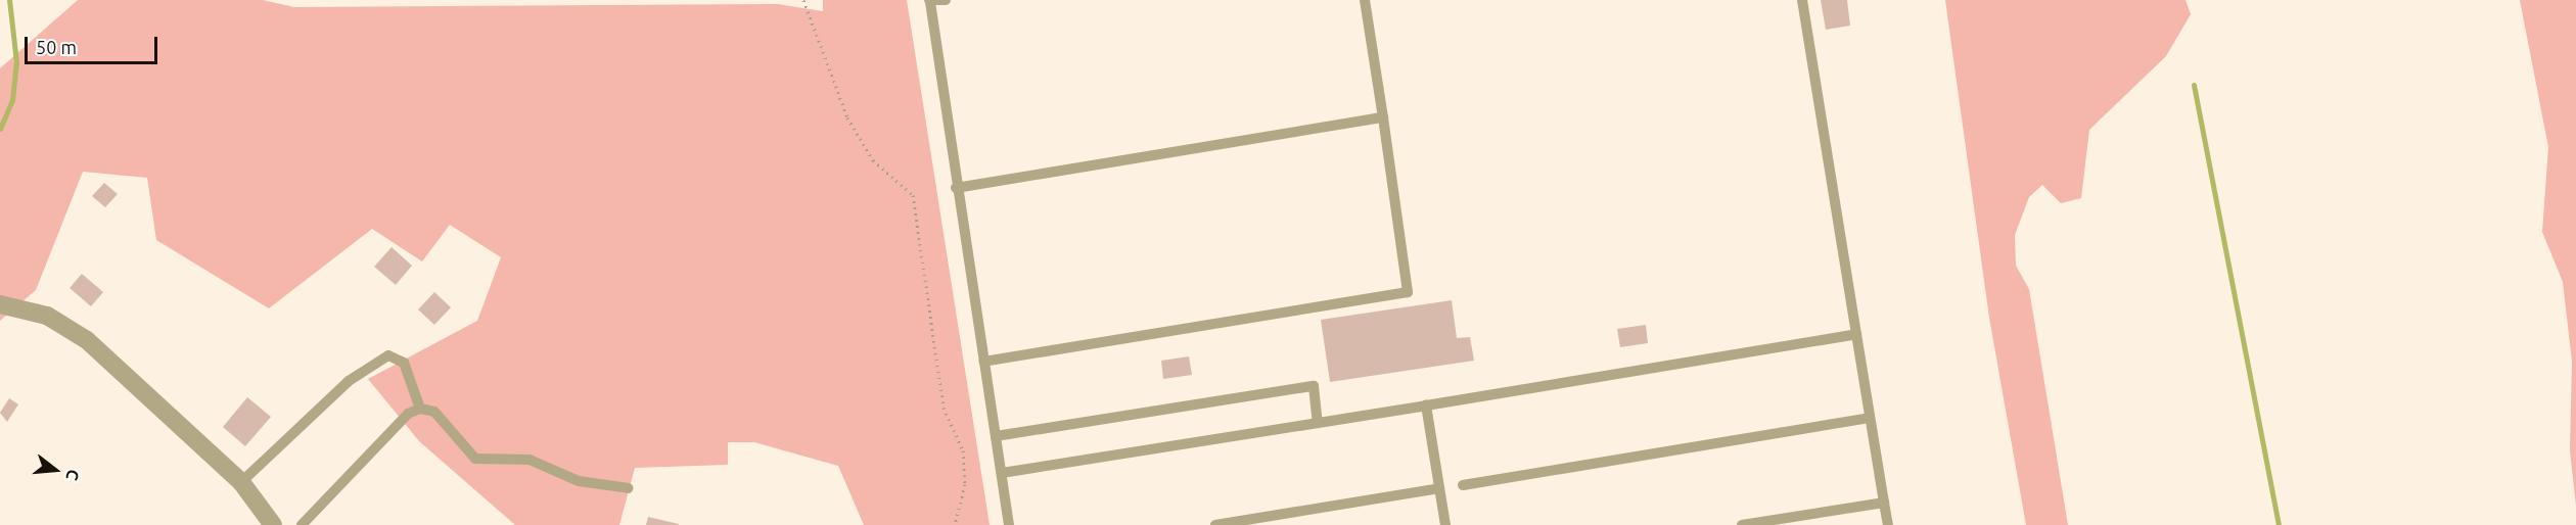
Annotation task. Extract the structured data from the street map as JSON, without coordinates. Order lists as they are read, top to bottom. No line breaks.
{"scale_bar":"50 m","north":"right"}
